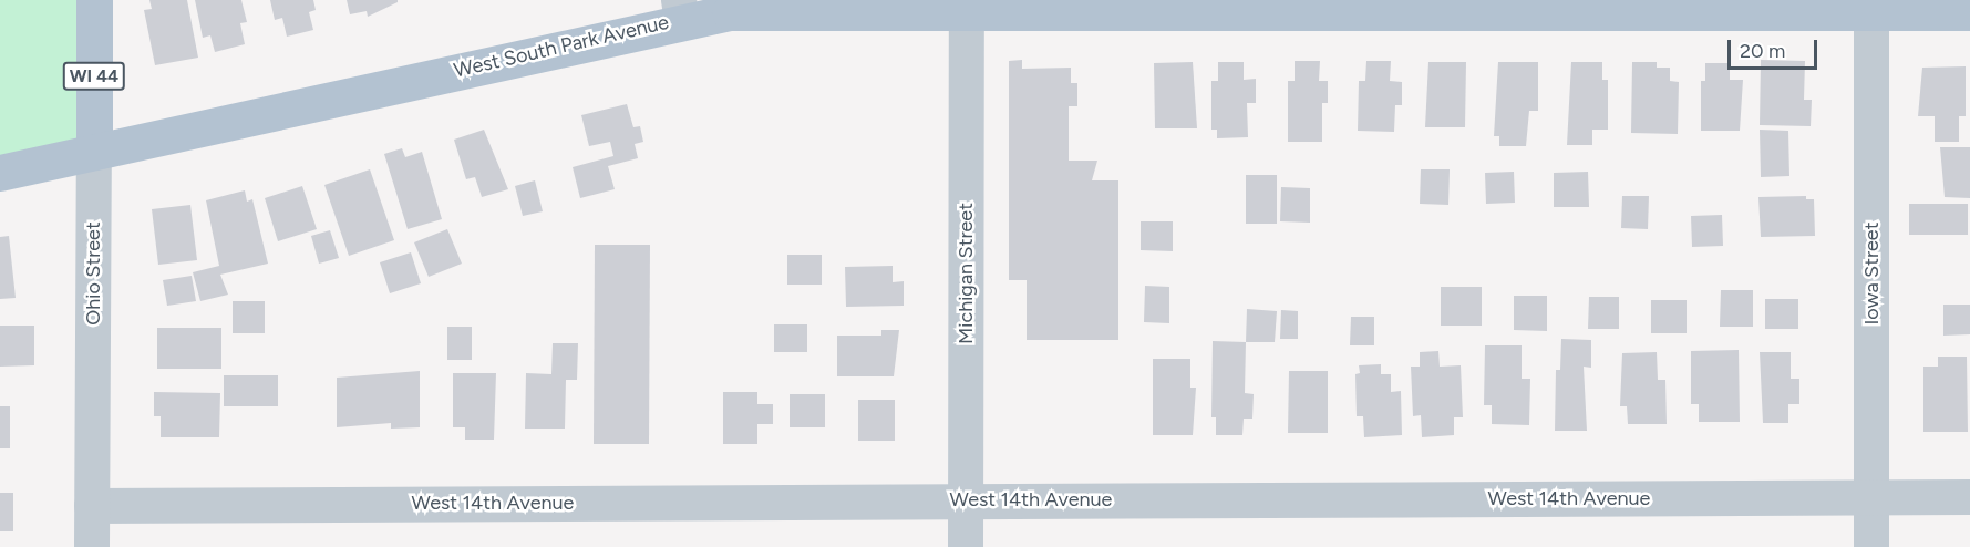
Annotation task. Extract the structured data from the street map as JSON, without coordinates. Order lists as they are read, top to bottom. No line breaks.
{"streets":{"main road":["West South Park Avenue","WI 44","Ohio Street"],"street":["Michigan Street","Iowa Street","West 14th Avenue"]},"crossings":[["West South Park Avenue","Ohio Street"],["West South Park Avenue","Michigan Street"],["West South Park Avenue","Iowa Street"],["Ohio Street","West 14th Avenue"],["Michigan Street","West 14th Avenue"],["Iowa Street","West 14th Avenue"]],"scale_bar":"20 m"}
